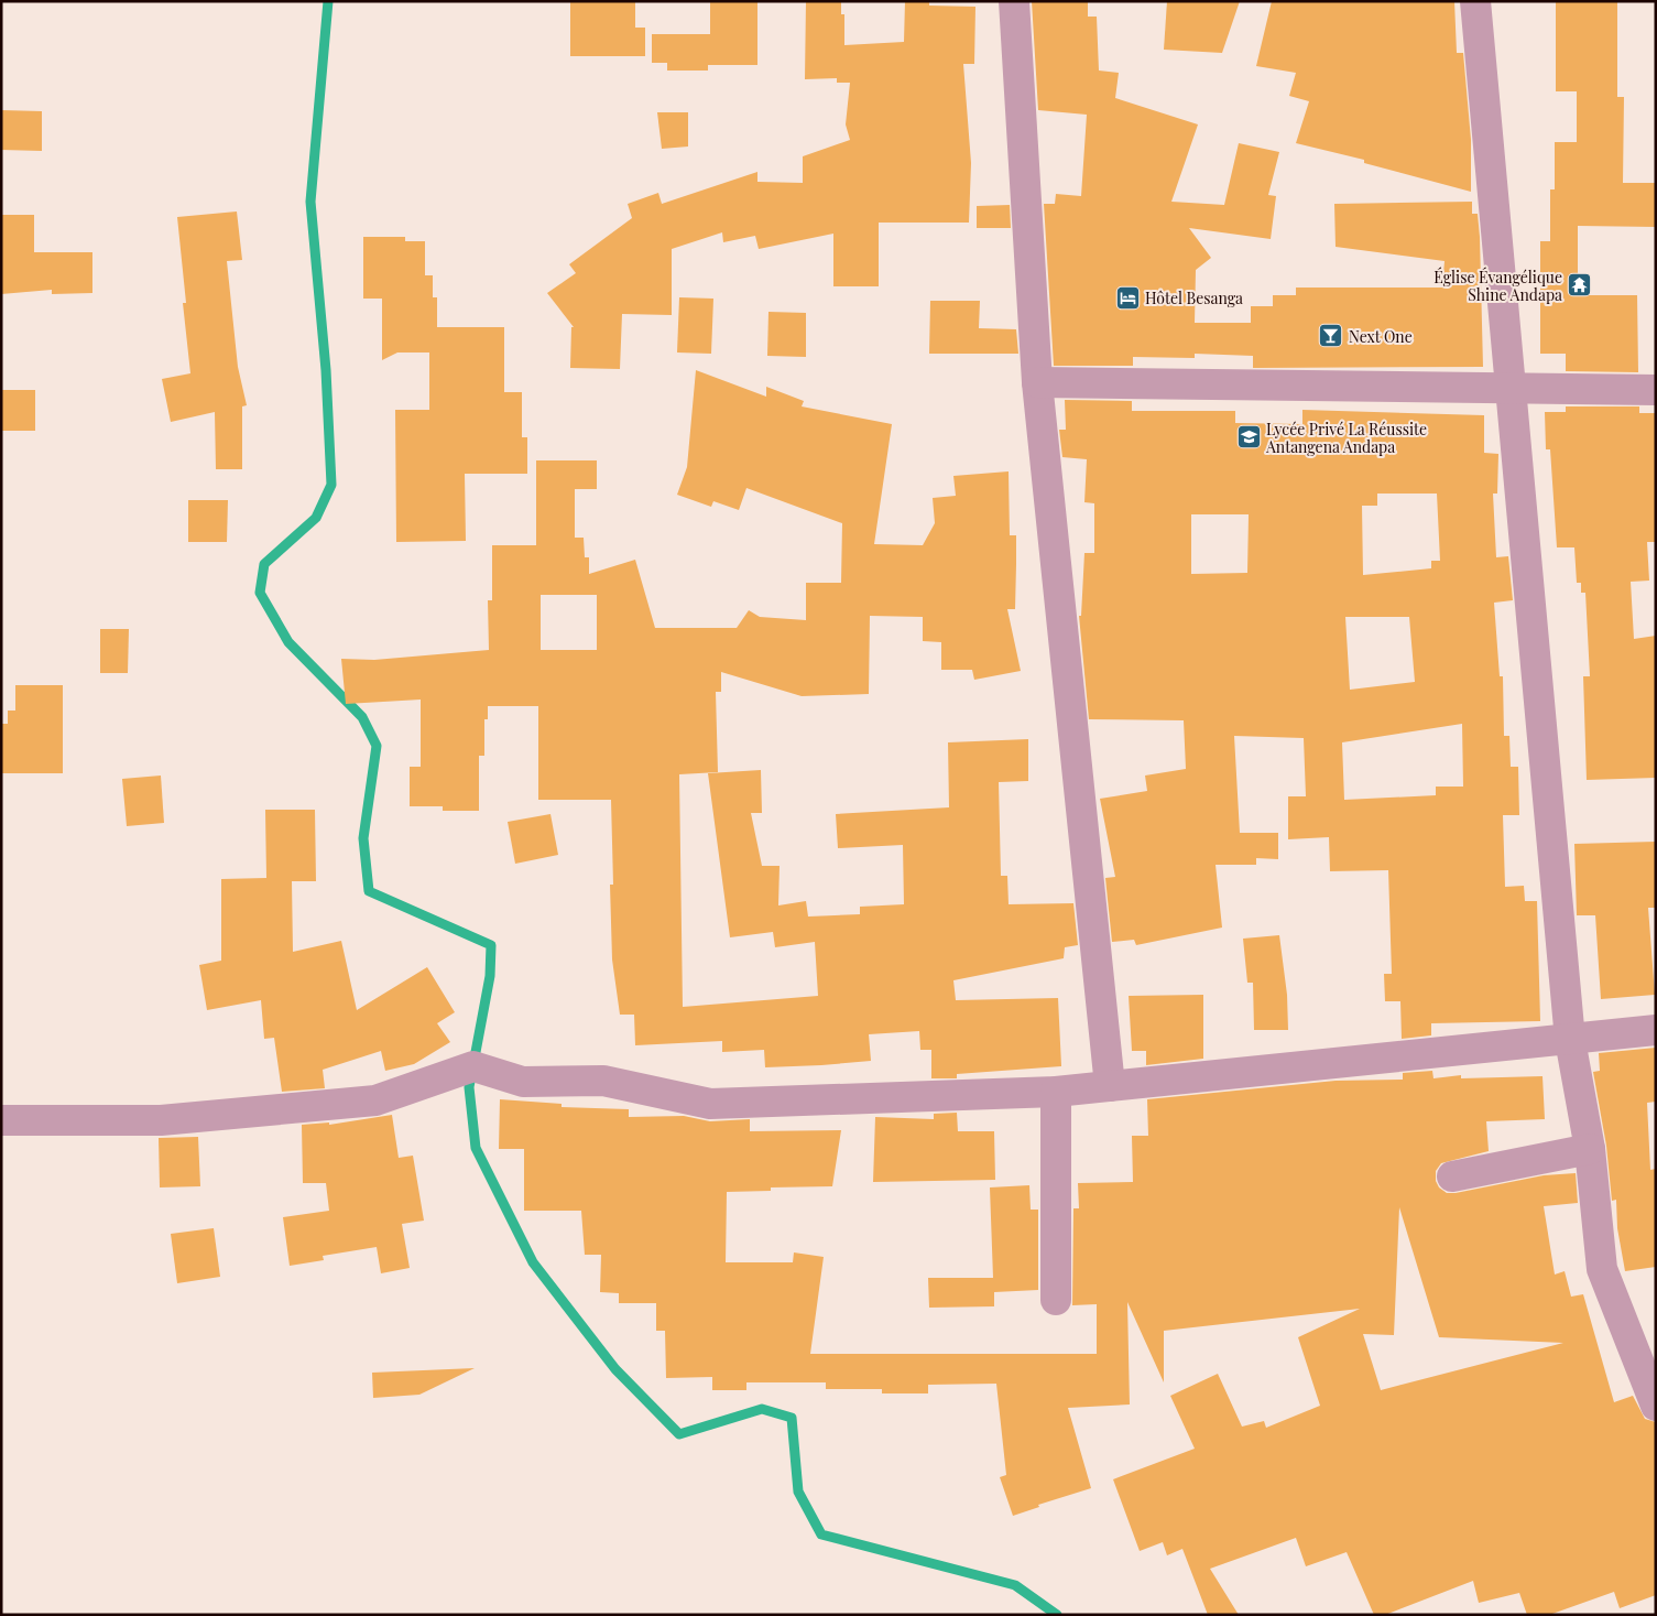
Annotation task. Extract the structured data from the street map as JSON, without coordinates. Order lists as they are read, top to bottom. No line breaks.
{"places":{"temple":["Église Évangélique Shine Andapa"],"hotel":["Hôtel Besanga"],"bar":["Next One"],"school or university":["Lycée Privé La Réussite Antangena Andapa"]}}
